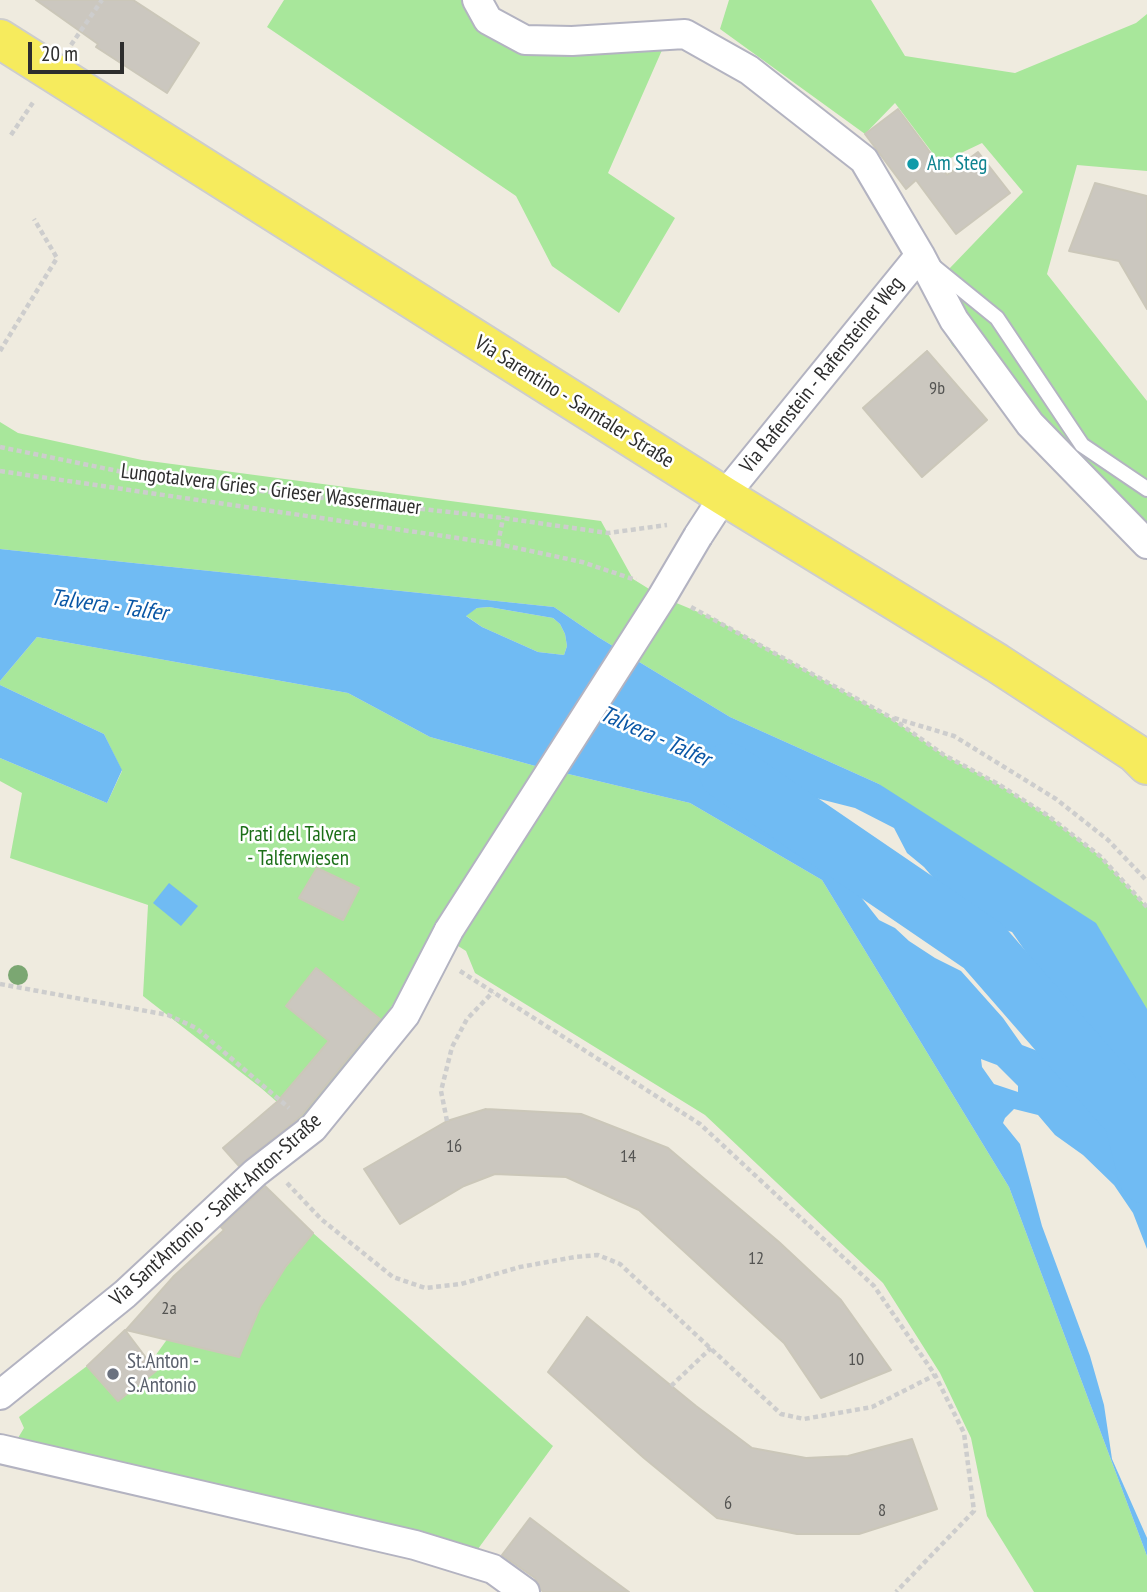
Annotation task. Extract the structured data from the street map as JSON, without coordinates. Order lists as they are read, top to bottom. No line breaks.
{"streets":{"main road":["Via Sarentino - Sarntaler Straße"],"street":["Via Rafenstein - Rafensteiner Weg","Via Sant'Antonio - Sankt-Anton-Straße"],"path":["Lungotalvera Gries - Grieser Wassermauer"]},"crossings":[["Via Rafenstein - Rafensteiner Weg","Via Sarentino - Sarntaler Straße"],["Via Rafenstein - Rafensteiner Weg","Via Sant'Antonio - Sankt-Anton-Straße"],["Via Sarentino - Sarntaler Straße","Via Sant'Antonio - Sankt-Anton-Straße"]],"water":["Talvera - Talfer"],"parks":["Prati del Talvera - Talferwiesen"],"places":["Am Steg","St.Anton - S.Antonio"],"house_numbers":["9b","16","14","12","2a","10","6","8"],"scale_bar":"20 m"}
